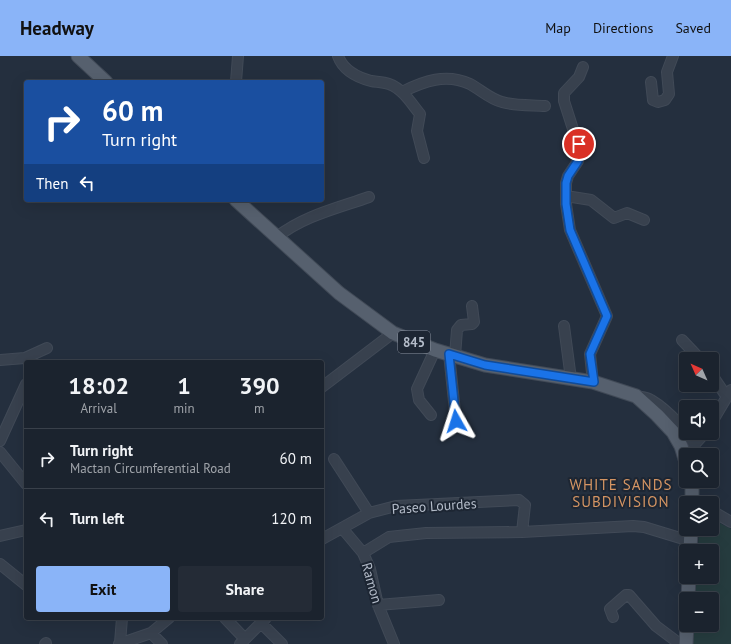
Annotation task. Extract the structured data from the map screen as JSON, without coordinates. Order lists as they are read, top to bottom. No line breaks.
{"streets":{"main road":["845"],"street":["Paseo Lourdes","Ramon"]},"crossings":[["Paseo Lourdes","Ramon"]],"districts":["WHITE SANDS SUBDIVISION"],"north":"top left","page":{"header":"Headway","nav":["Map","Directions","Saved"],"turn":["60 m","Turn right"],"then":"Then","map_buttons":["+","−"],"eta":["18:02","Arrival","1","min","390","m"],"list":[{"name":"Turn right","note":"Mactan Circumferential Road","value":"60 m"},{"name":"Turn left","value":"120 m"}],"buttons":["Exit","Share"]}}
